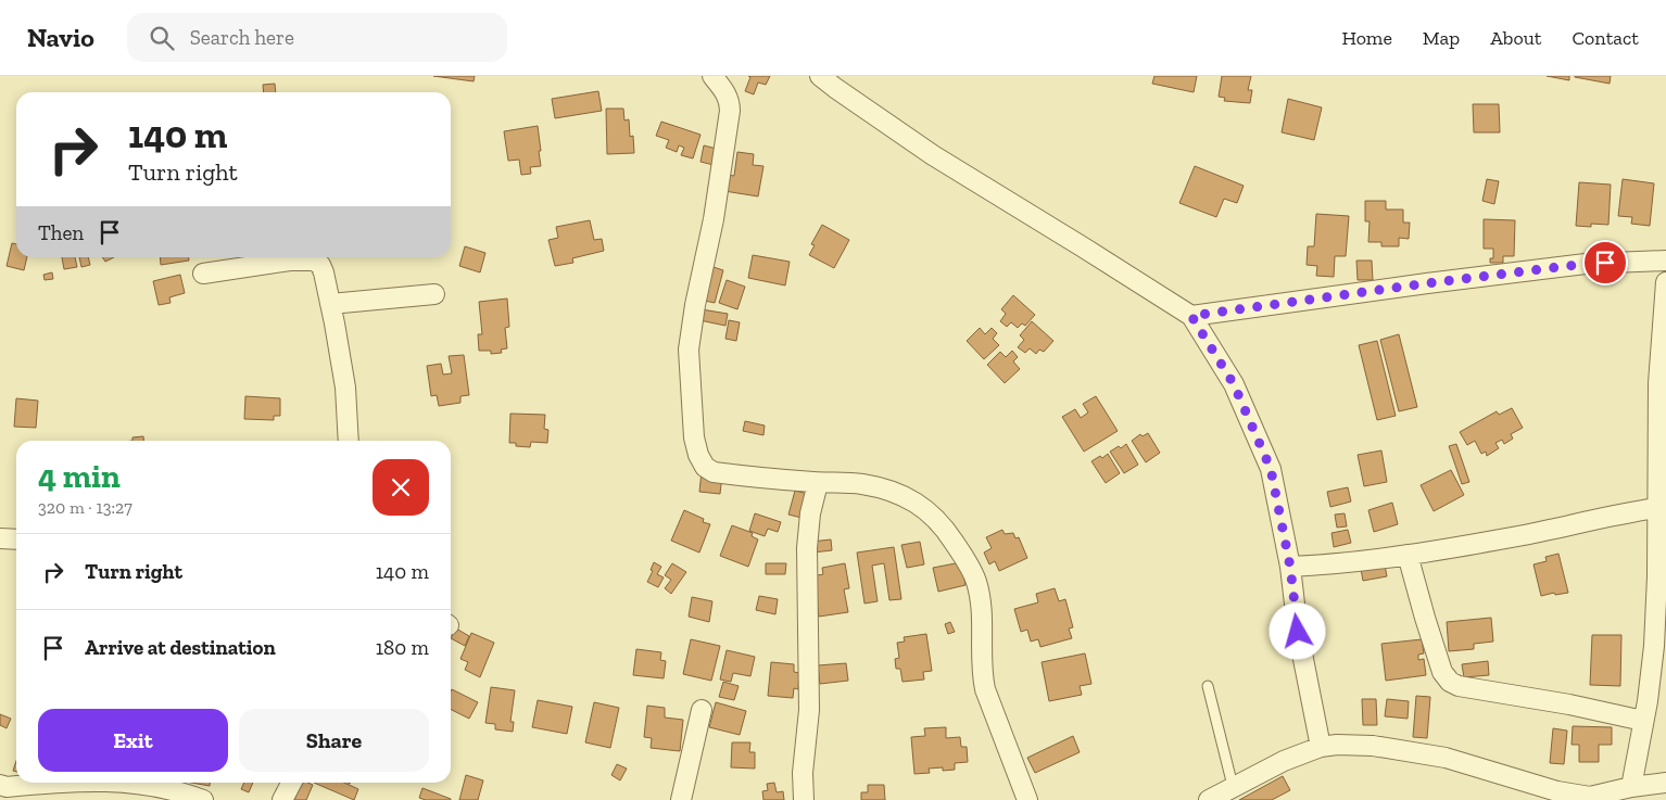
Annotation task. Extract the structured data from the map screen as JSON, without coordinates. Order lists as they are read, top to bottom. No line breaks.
{"page":{"header":"Navio","search":"Search here","nav":["Home","Map","About","Contact"],"turn":["140 m","Turn right"],"then":"Then","heading":["4 min","320 m · 13:27"],"list":[{"name":"Turn right","value":"140 m"},{"name":"Arrive at destination","value":"180 m"}],"buttons":["Exit","Share"]}}
